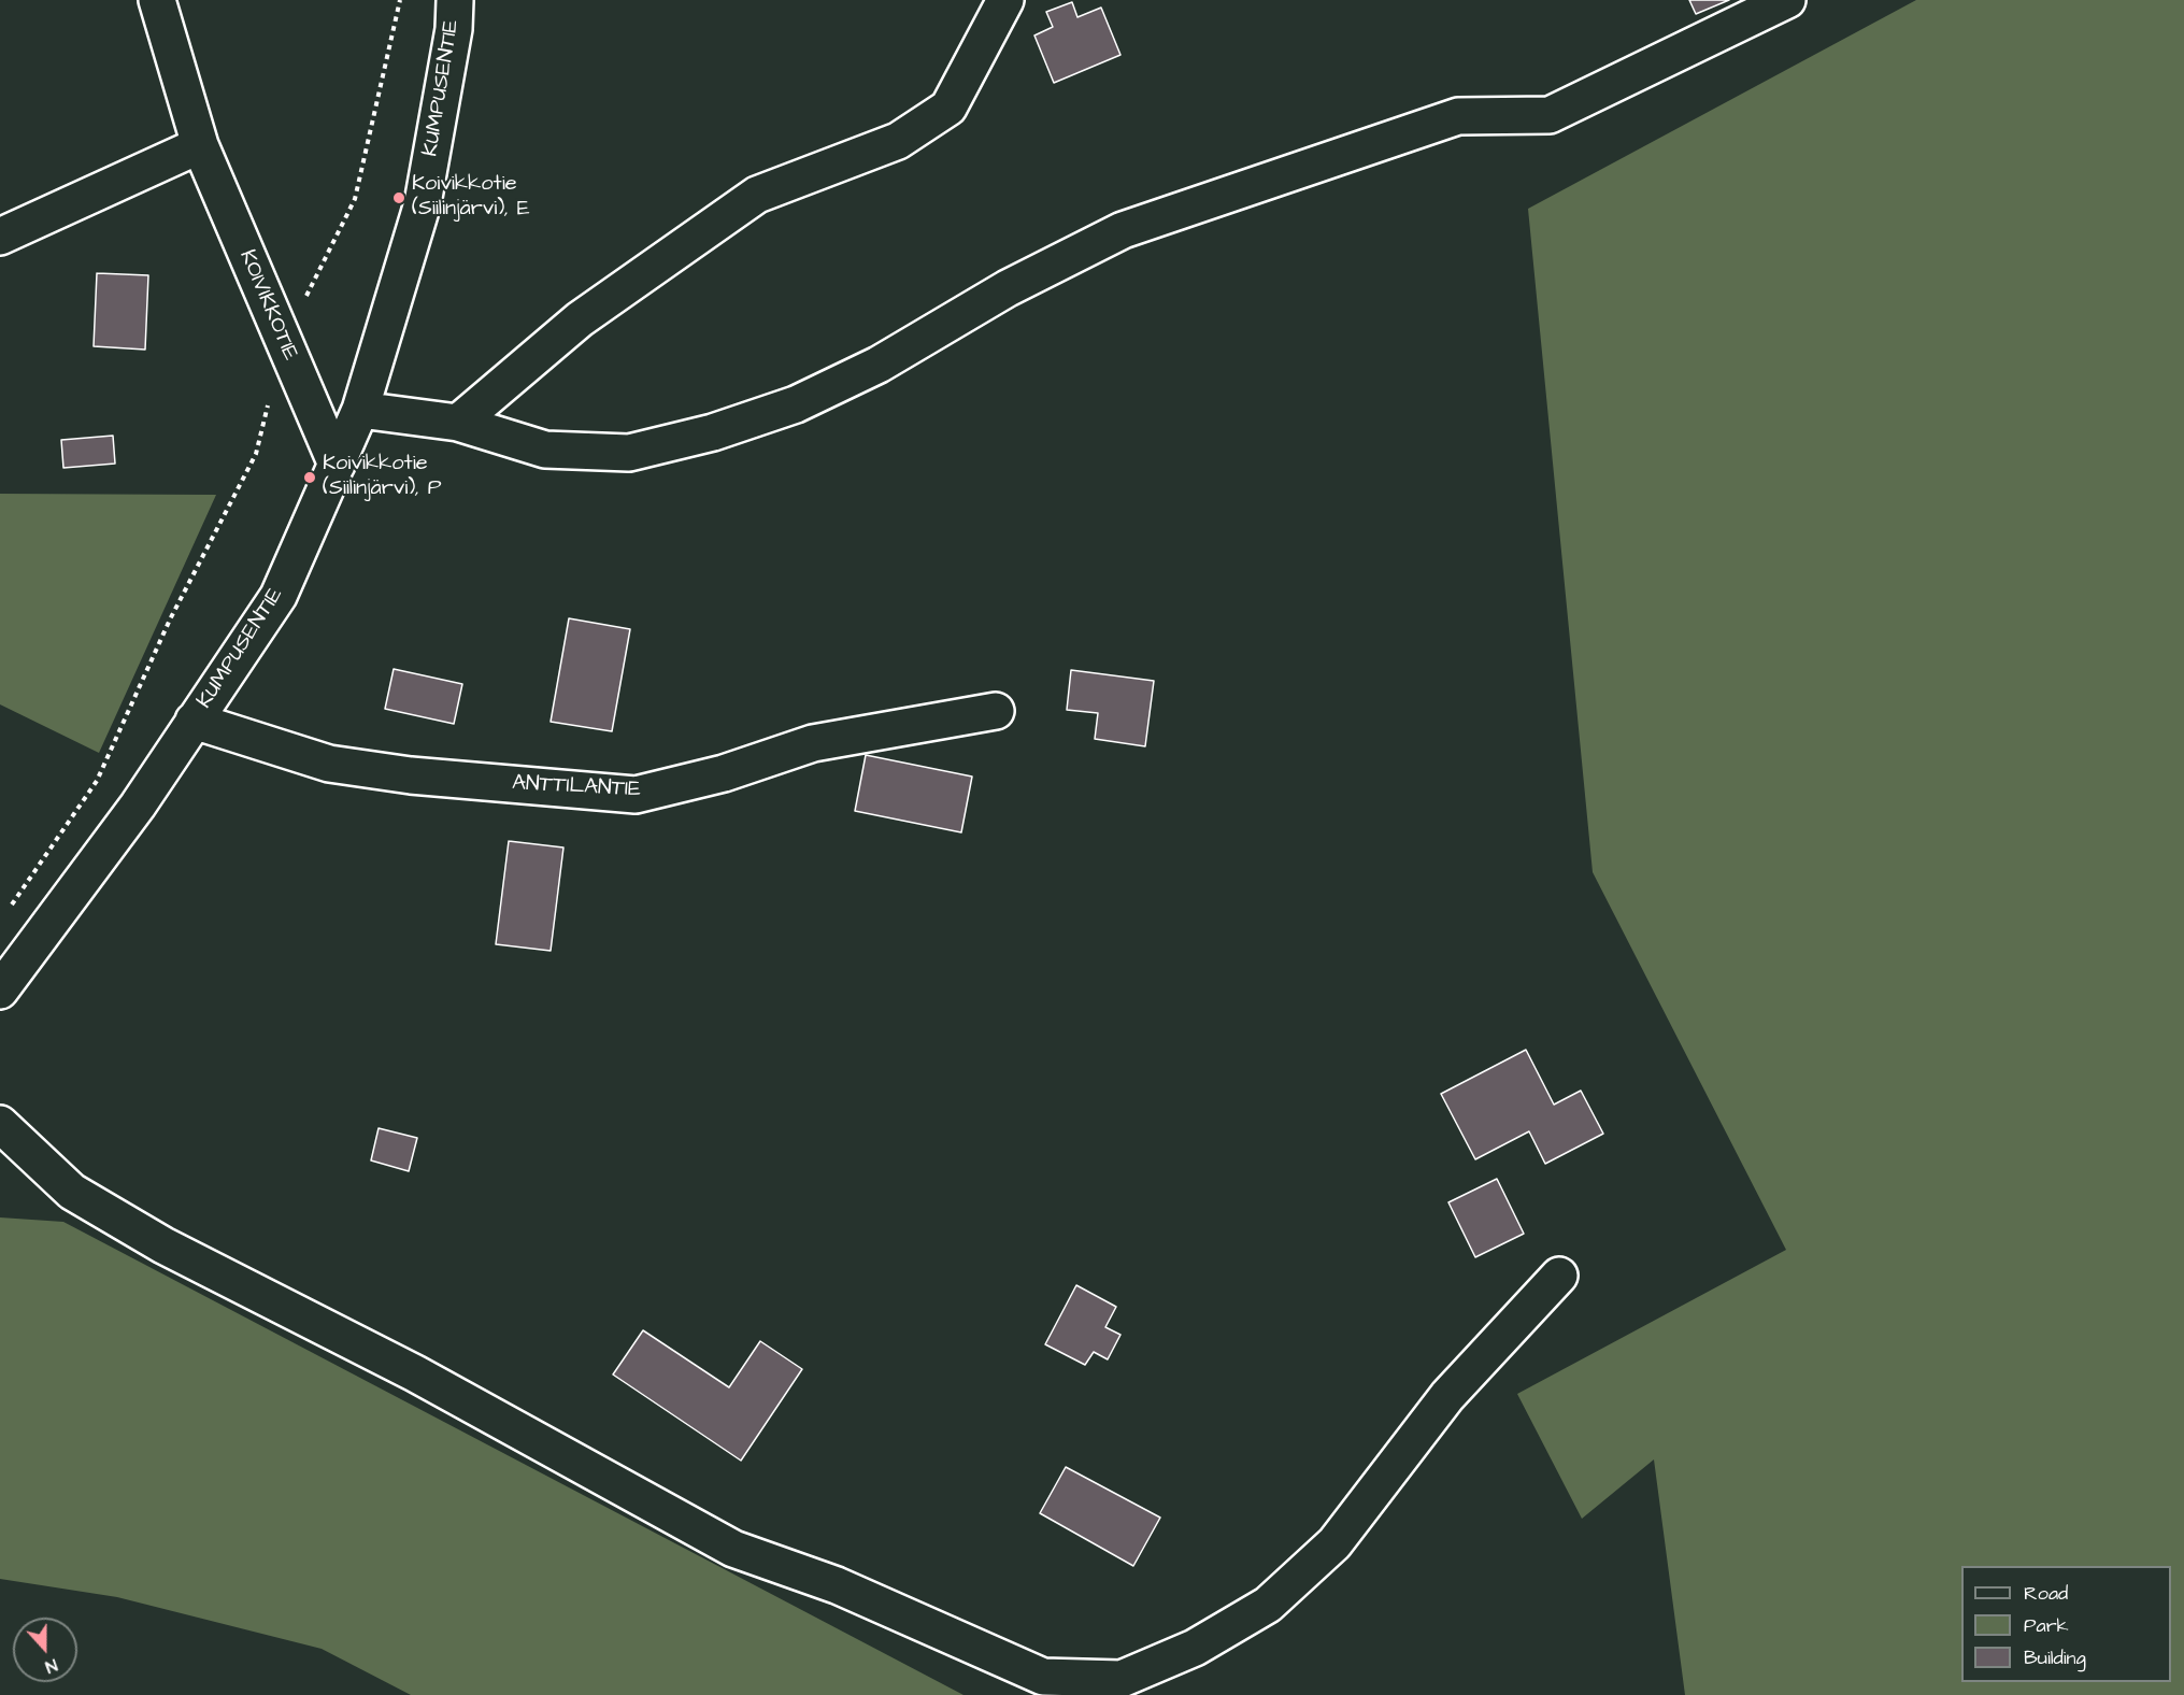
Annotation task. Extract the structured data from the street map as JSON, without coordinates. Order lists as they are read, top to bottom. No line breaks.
{"streets":{"street":["KUMPUSENTIE","KOIVIKKOTIE","ANTTILANTIE"]},"crossings":[["KUMPUSENTIE","KOIVIKKOTIE"],["KUMPUSENTIE","ANTTILANTIE"]],"places":["Koivikkotie (Siilinjärvi), E","Koivikkotie (Siilinjärvi), P"],"legend":["Road","Park","Building"],"north":"bottom"}
